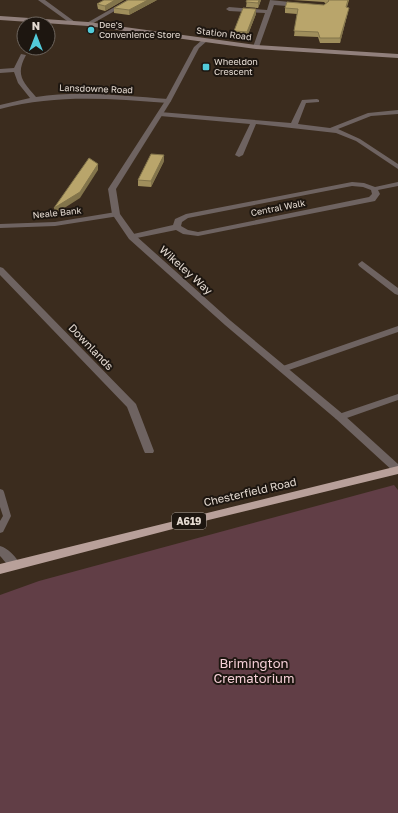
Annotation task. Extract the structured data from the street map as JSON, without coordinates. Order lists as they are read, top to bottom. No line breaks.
{"streets":{"highway":["Chesterfield Road","A619"],"main road":["Station Road"],"street":["Lansdowne Road","Central Walk","Neale Bank","Wikeley Way","Downlands"]},"crossings":[["Station Road","Wikeley Way"],["Lansdowne Road","Wikeley Way"],["Neale Bank","Wikeley Way"],["Wikeley Way","Chesterfield Road"]],"parks":["Brimington Crematorium"],"places":{"other":["Dee's Convenience Store"],"transit":["Wheeldon Crescent"]},"north":"top"}
